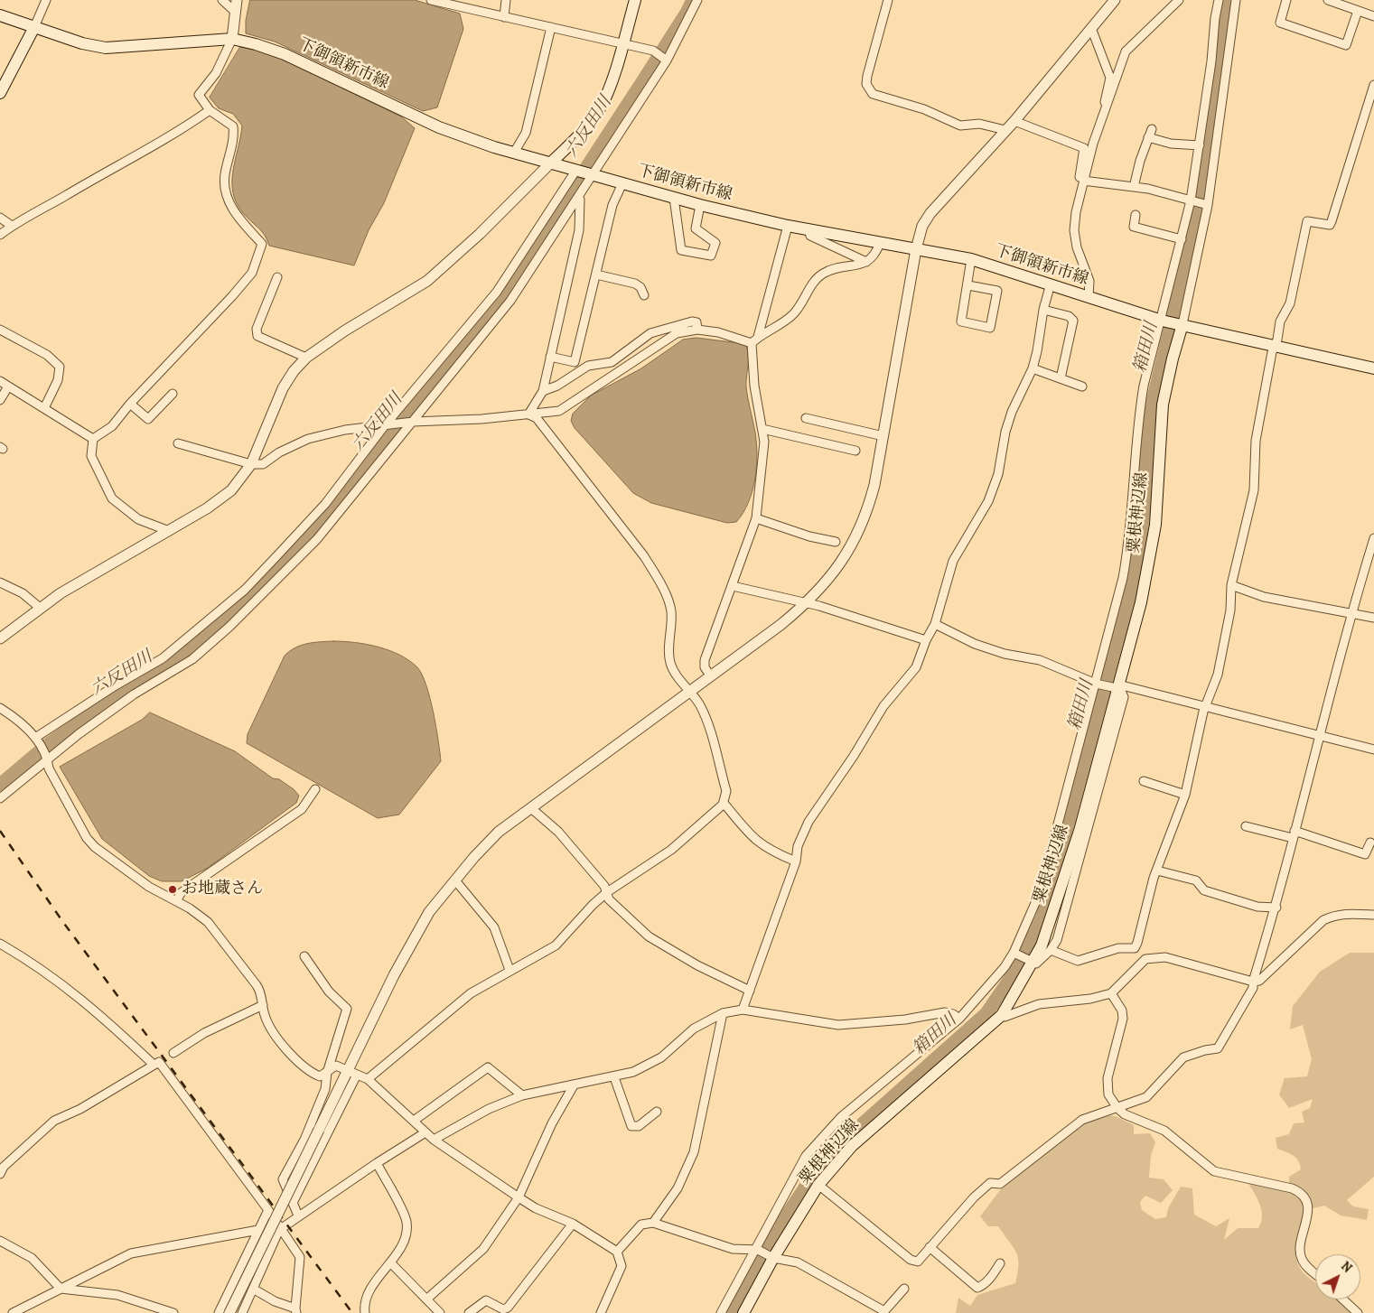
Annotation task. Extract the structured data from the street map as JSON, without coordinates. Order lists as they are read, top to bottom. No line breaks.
{"streets":{"main road":["下御領新市線","粟根神辺線"]},"crossings":[["下御領新市線","粟根神辺線"]],"water":["六反田川","箱田川"],"places":["お地蔵さん"],"north":"top right"}
